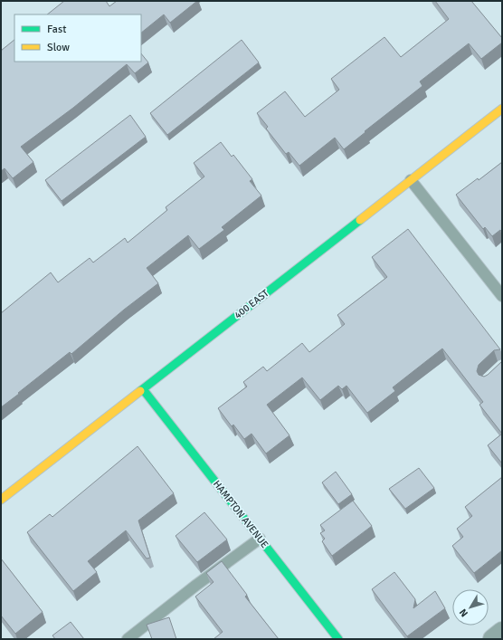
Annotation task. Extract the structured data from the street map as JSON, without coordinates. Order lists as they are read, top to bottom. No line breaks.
{"streets":{"street":["400 EAST","HAMPTON AVENUE"]},"crossings":[["400 EAST","HAMPTON AVENUE"]],"legend":["Fast","Slow"],"north":"bottom left"}
